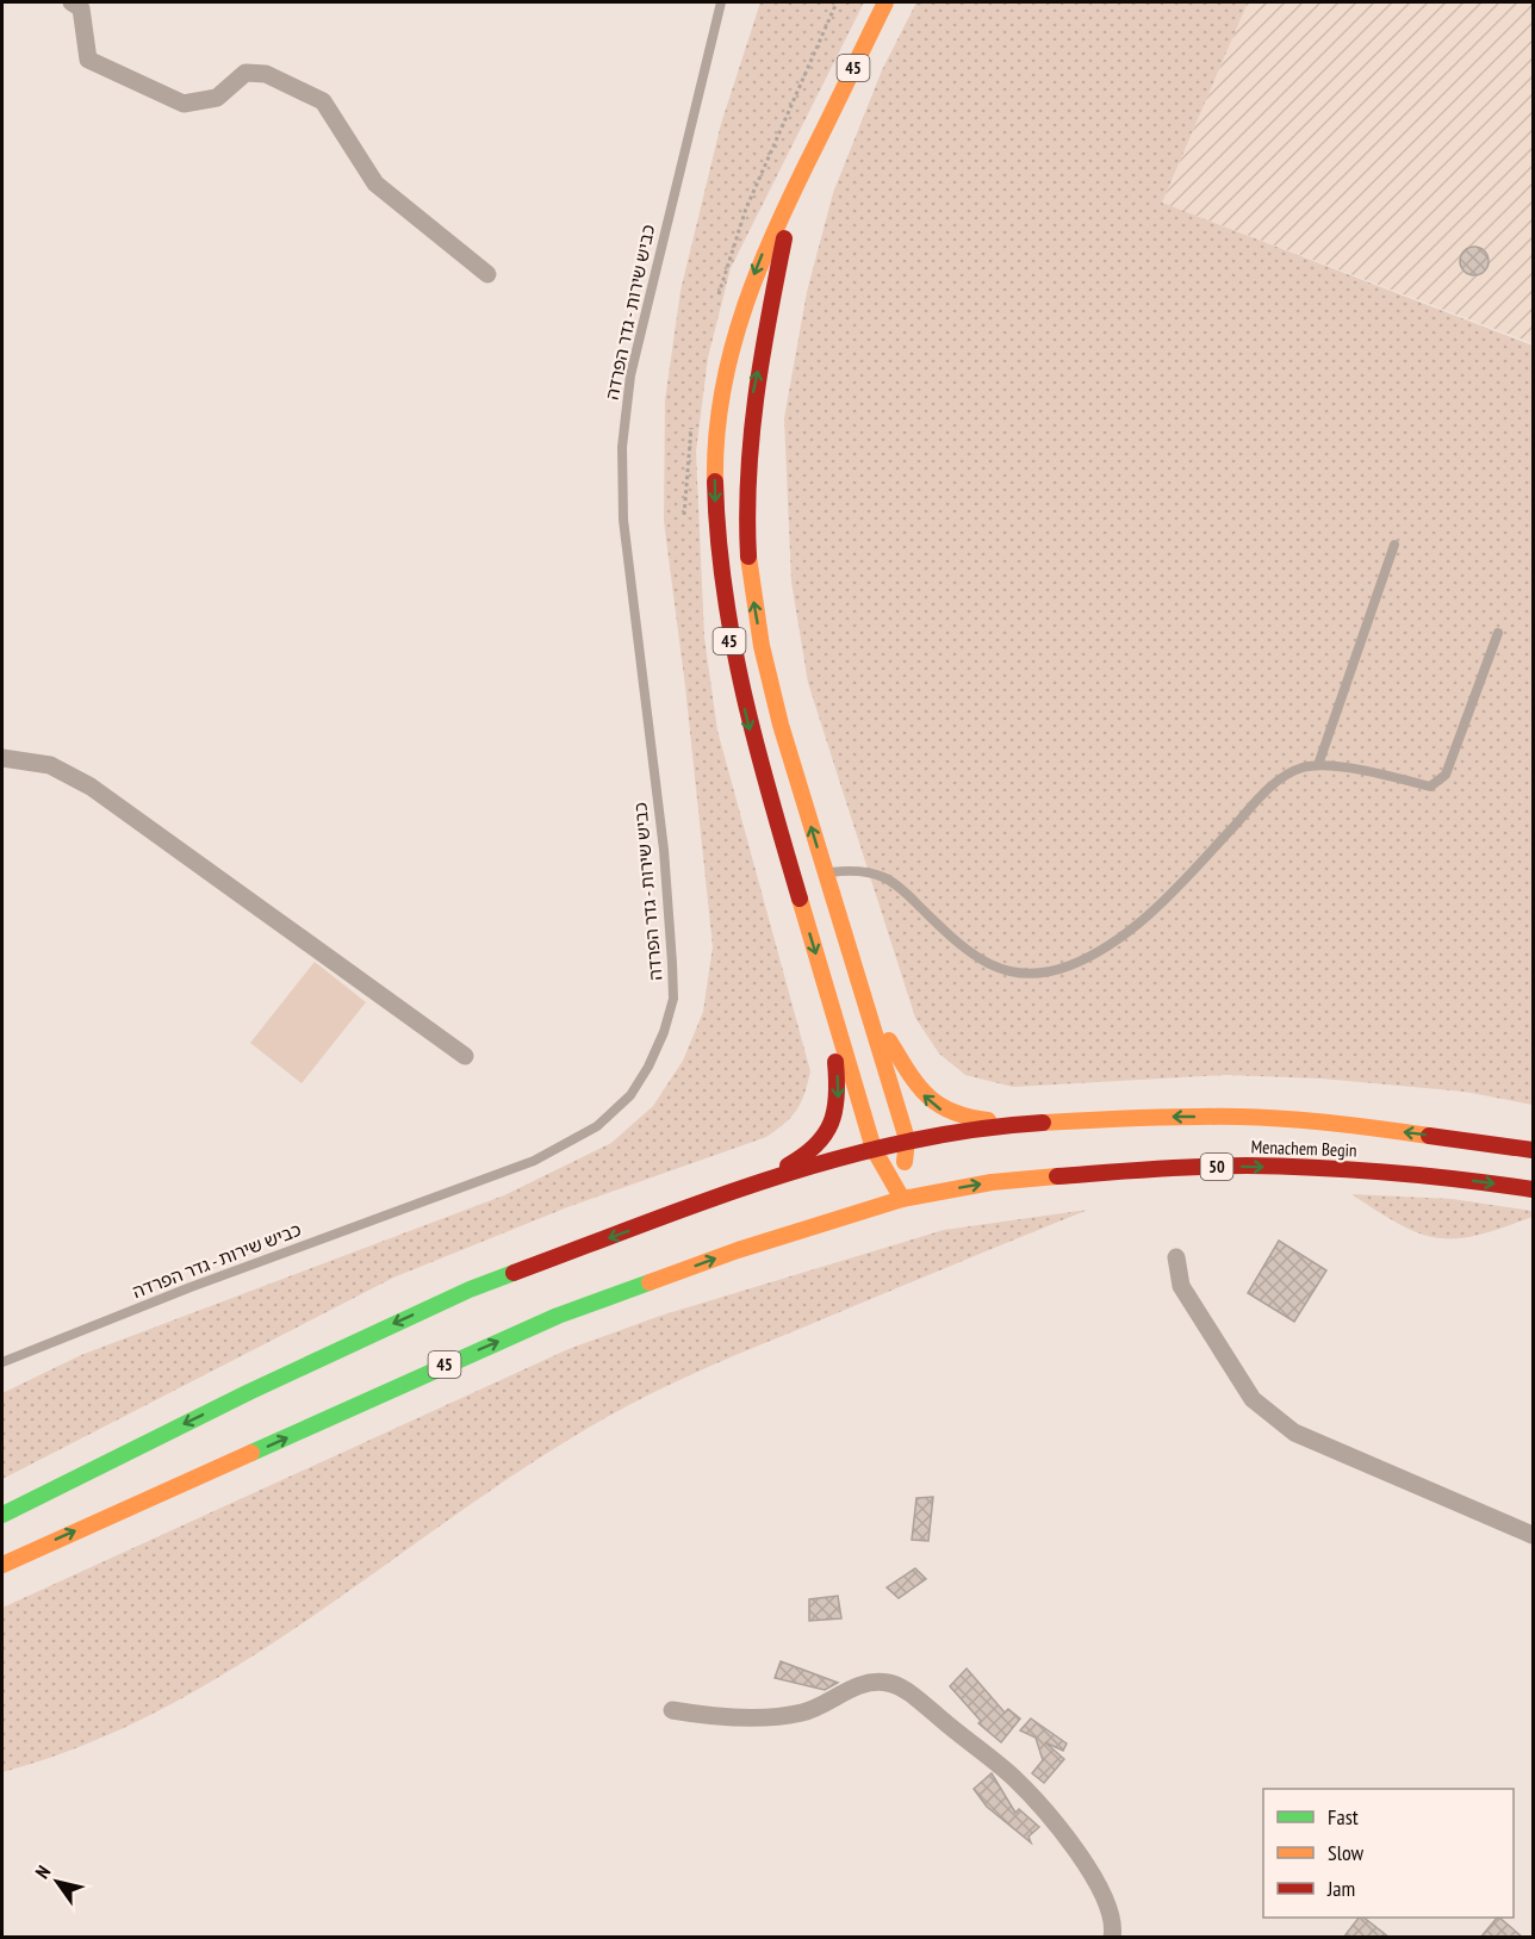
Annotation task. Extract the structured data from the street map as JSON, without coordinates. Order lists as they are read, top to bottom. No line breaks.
{"streets":{"highway":["45","Menachem Begin","50"],"lane":["כביש שירות - גדר הפרדה"]},"crossings":[["45","Menachem Begin"]],"legend":["Fast","Slow","Jam"],"north":"top left"}
